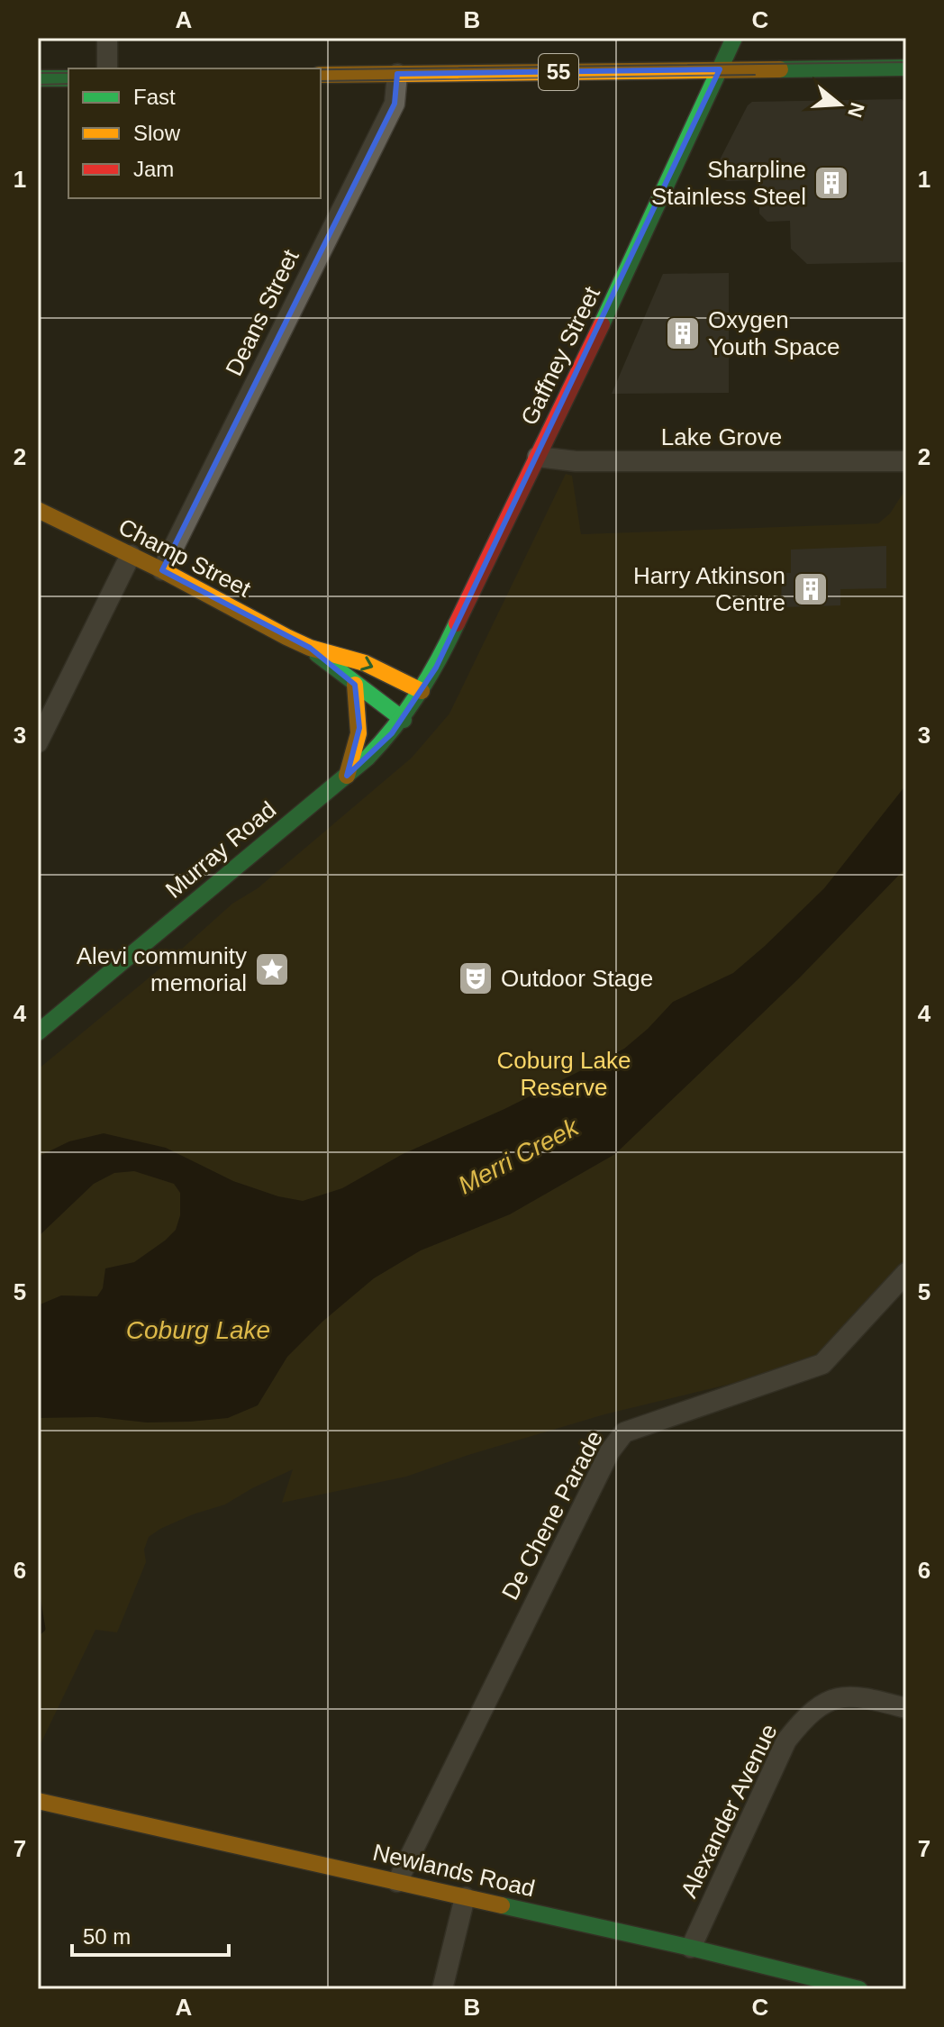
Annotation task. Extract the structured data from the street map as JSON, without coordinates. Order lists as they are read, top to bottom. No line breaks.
{"streets":{"main road":["55","Gaffney Street","Champ Street","Murray Road","Newlands Road"],"street":["Deans Street","Lake Grove","De Chene Parade","Alexander Avenue"]},"crossings":[["55","Deans Street"],["55","Gaffney Street"],["Deans Street","Champ Street"],["Gaffney Street","Lake Grove"],["Gaffney Street","Champ Street"],["Gaffney Street","Murray Road"],["Champ Street","Murray Road"],["De Chene Parade","Newlands Road"],["Alexander Avenue","Newlands Road"]],"water":["Merri Creek","Coburg Lake"],"parks":["Coburg Lake Reserve"],"places":{"building":["Sharpline Stainless Steel","Oxygen Youth Space","Harry Atkinson Centre"],"place":["Alevi community memorial"],"theatre":["Outdoor Stage"]},"legend":["Fast","Slow","Jam"],"scale_bar":"50 m","north":"right","grid":{"columns":["A","B","C"],"rows":["1","2","3","4","5","6","7"]}}
